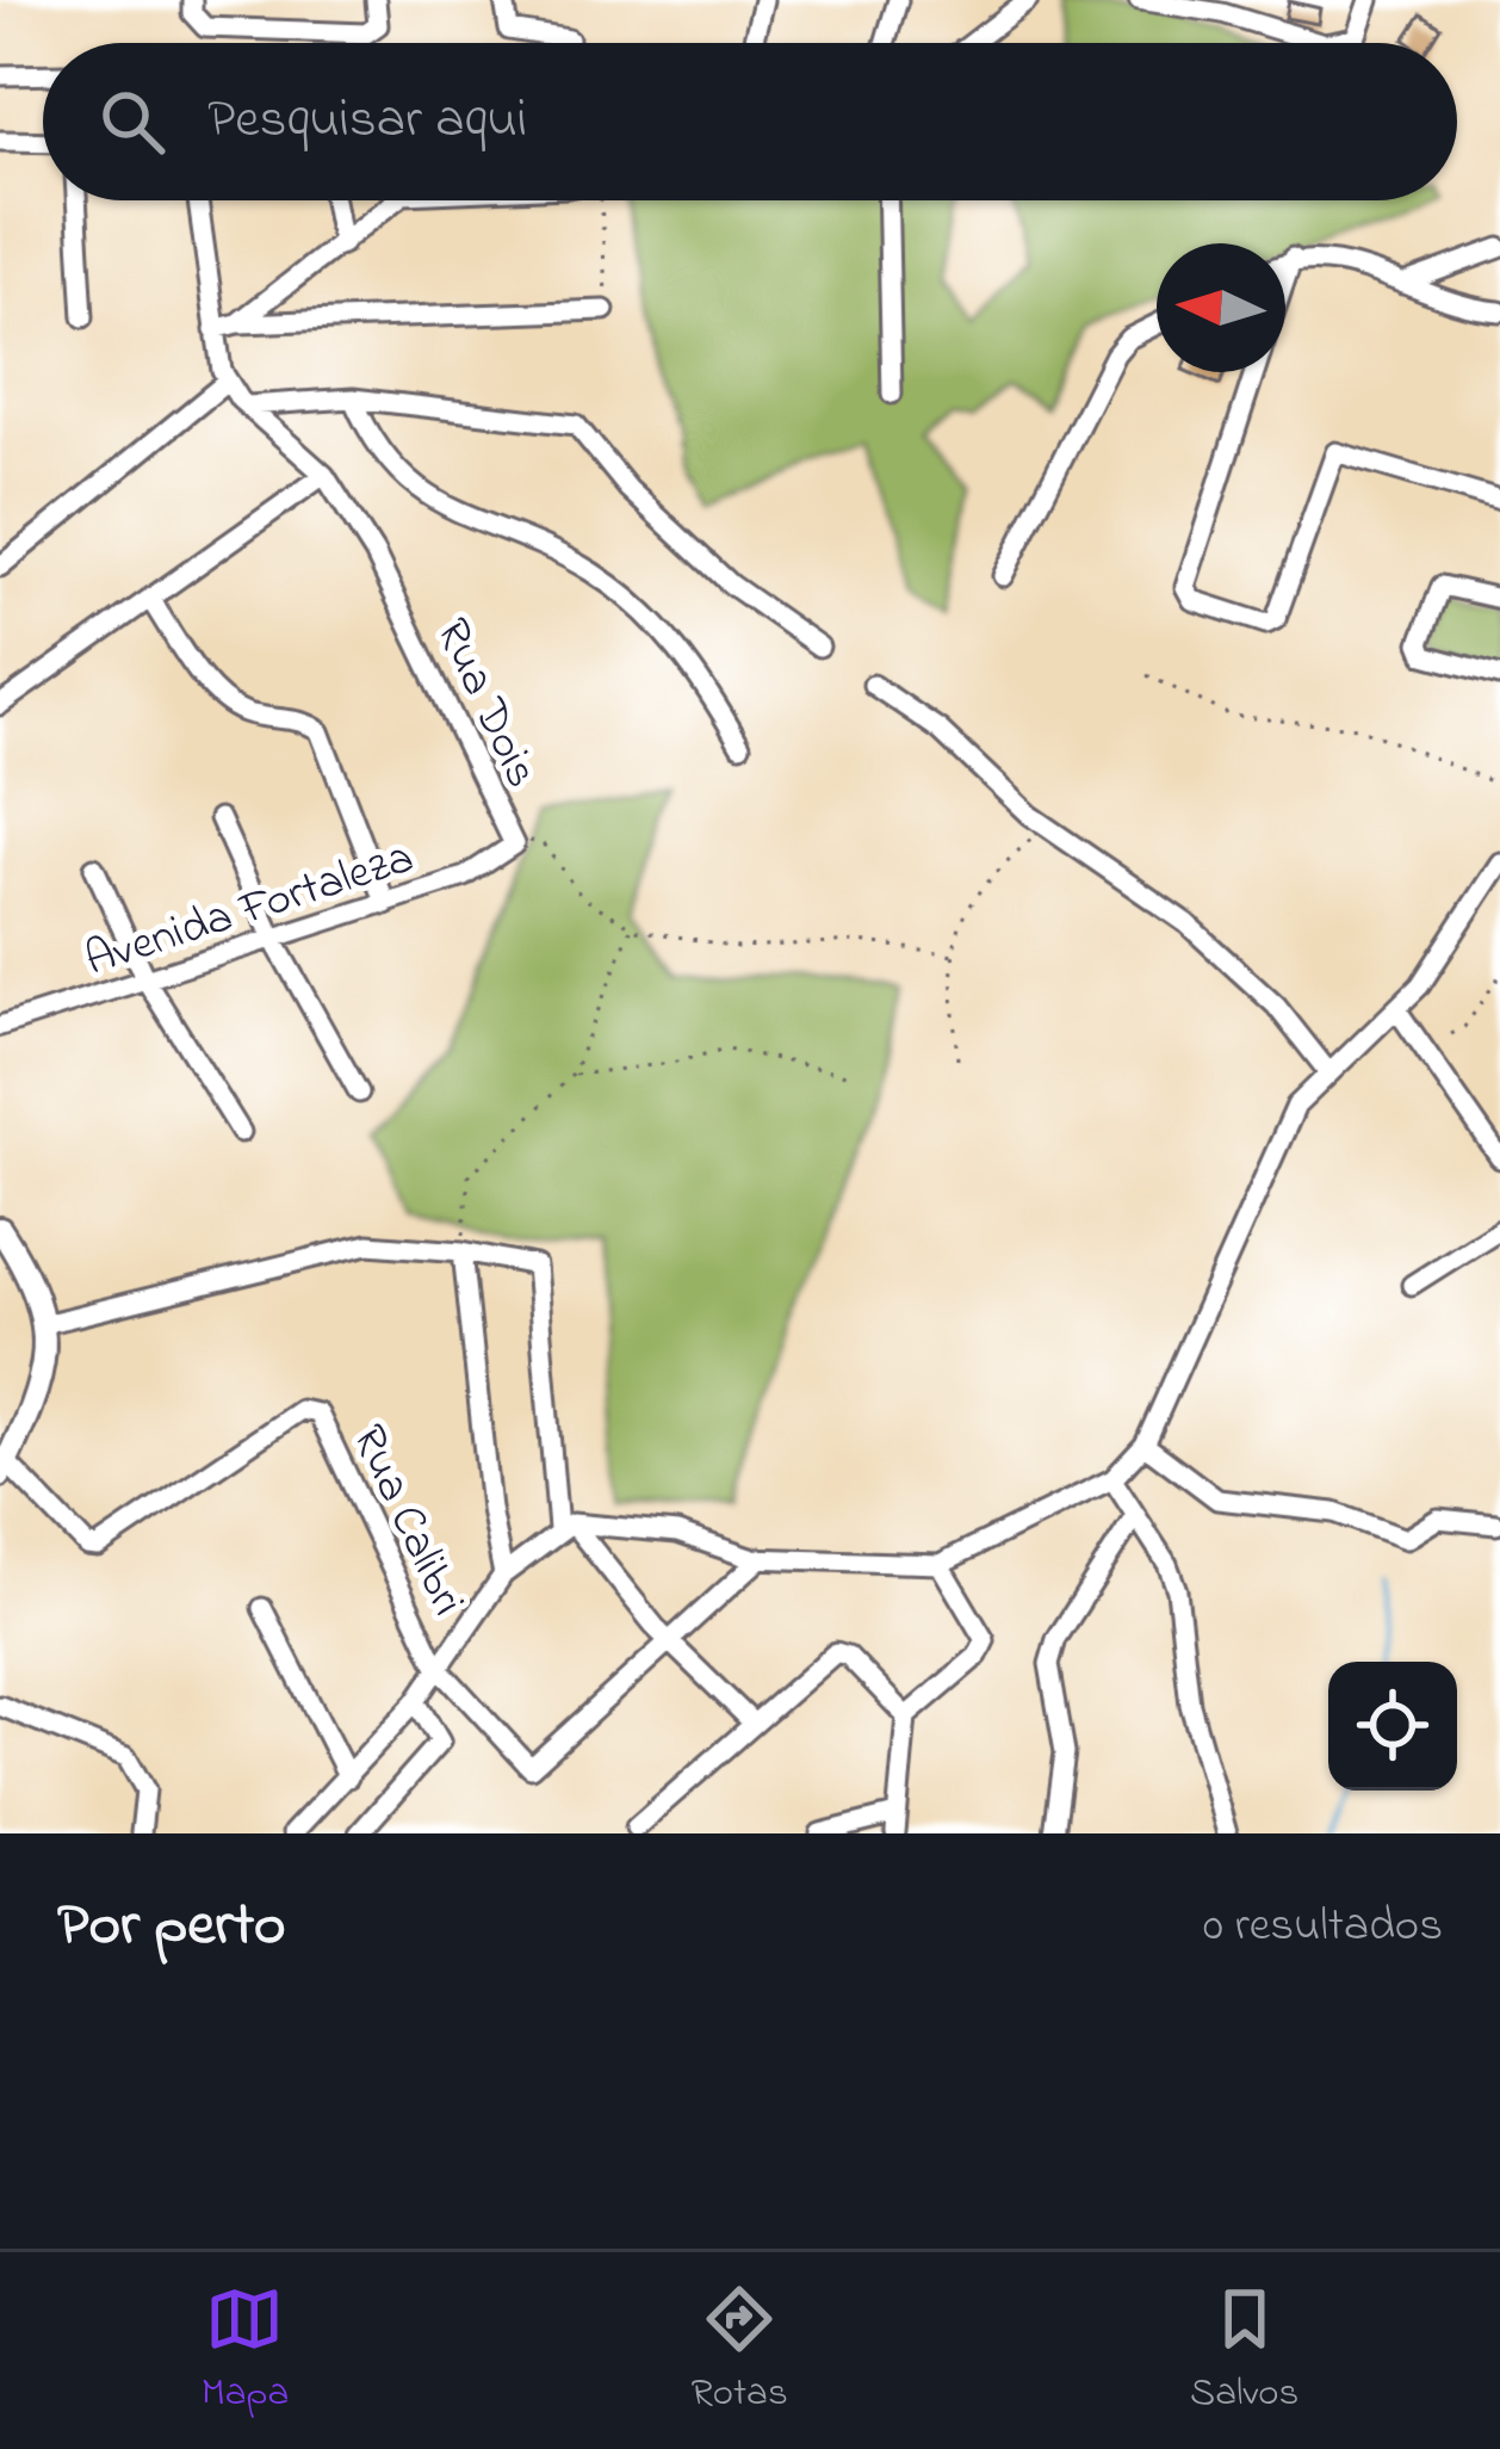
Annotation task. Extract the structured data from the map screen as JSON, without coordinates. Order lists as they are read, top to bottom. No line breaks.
{"streets":{"street":["Rua Dois","Avenida Fortaleza","Rua Calibri"]},"crossings":[["Rua Dois","Avenida Fortaleza"]],"north":"left","page":{"search":"Pesquisar aqui","heading":["Por perto","0 resultados"],"nav":["Mapa","Rotas","Salvos"]}}
